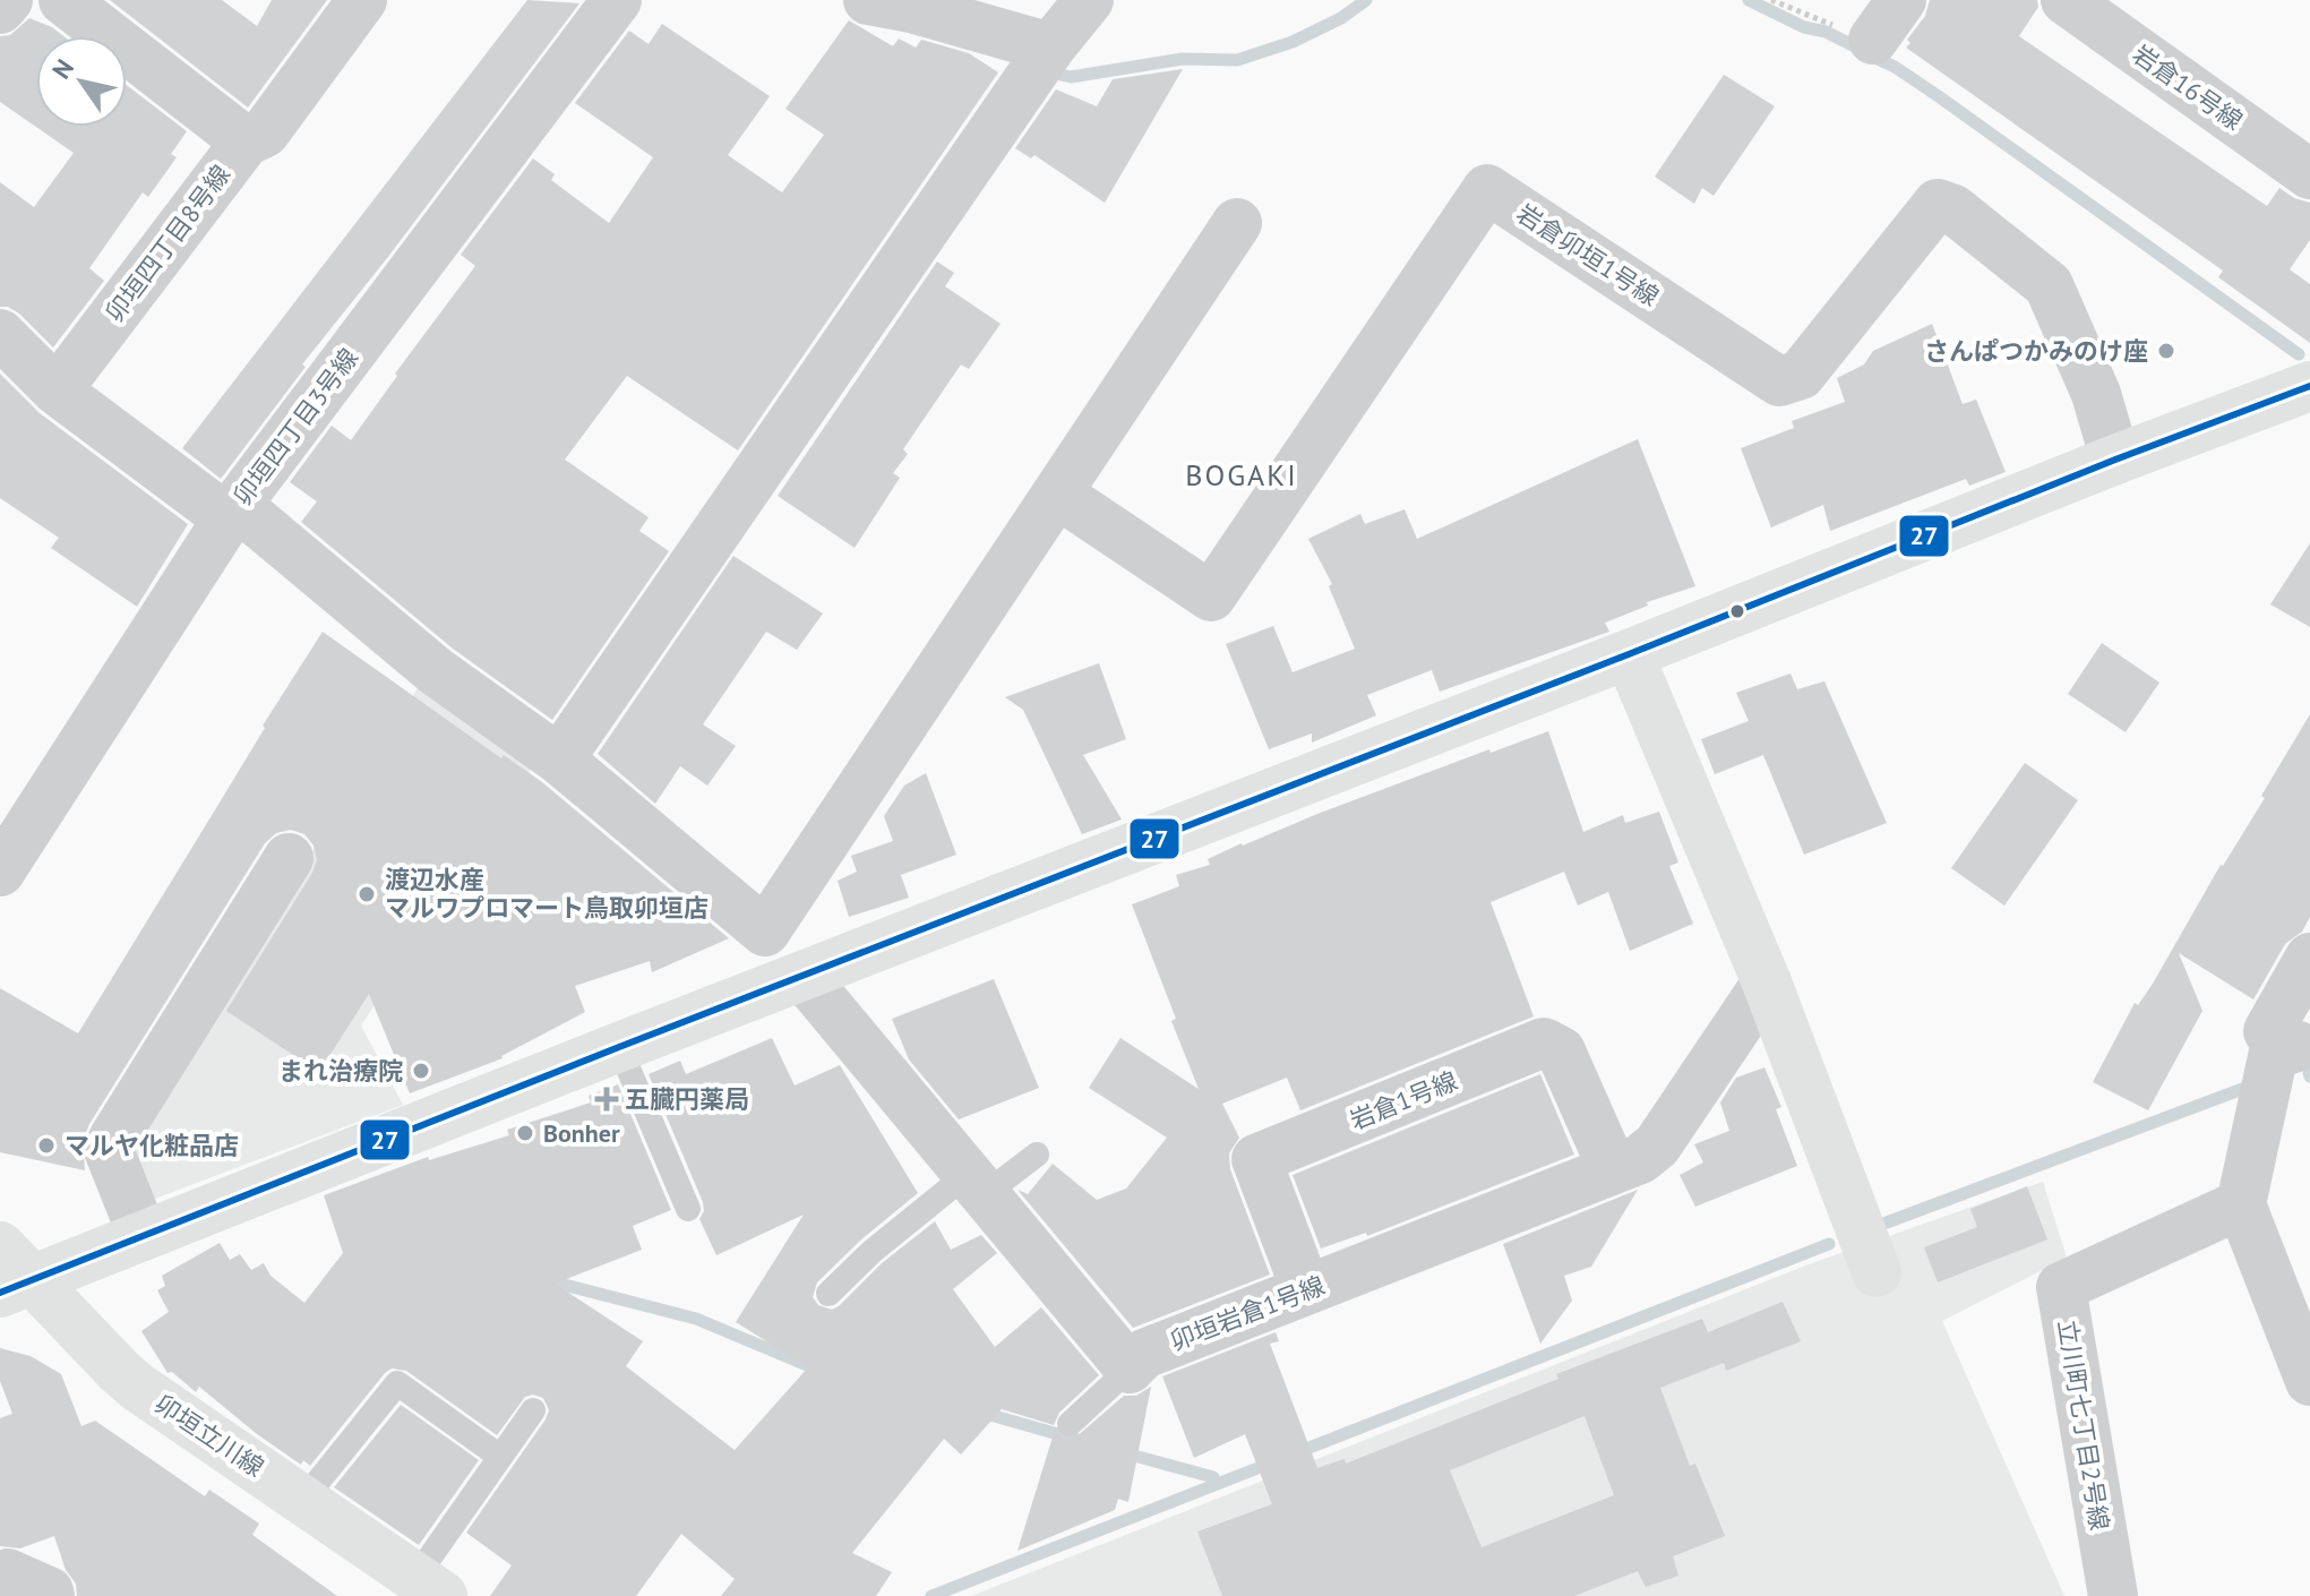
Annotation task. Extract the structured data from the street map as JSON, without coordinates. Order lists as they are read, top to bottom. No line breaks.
{"streets":{"main road":["卯垣立川線"],"street":["岩倉16号線","卯垣四丁目8号線","岩倉卯垣1号線","卯垣四丁目3号線","岩倉1号線","卯垣岩倉1号線","立川町七丁目2号線"]},"crossings":[["岩倉1号線","卯垣岩倉1号線"]],"districts":["BOGAKI"],"places":{"other":["さんぱつかみのけ座","渡辺水産 マルワプロマート鳥取卯垣店","まれ治療院","Bonher","マルヤ化粧品店"],"health":["五臓円薬局"]},"lines":["transit line 27"],"north":"top left"}
